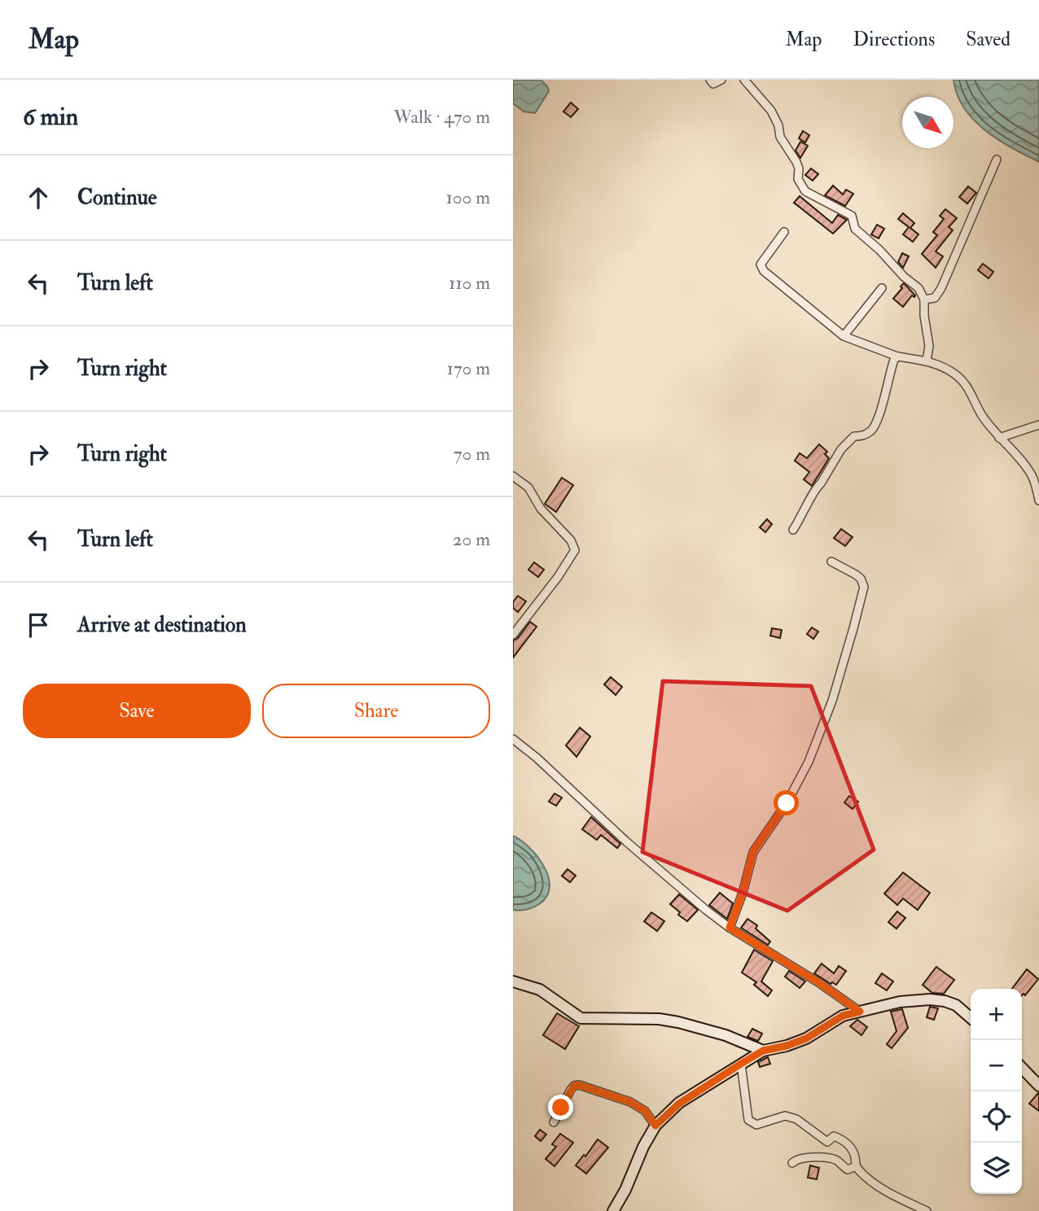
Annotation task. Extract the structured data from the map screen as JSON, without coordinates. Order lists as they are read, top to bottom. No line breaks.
{"north":"bottom right","page":{"header":"Map","nav":["Map","Directions","Saved"],"heading":["6 min","Walk · 470 m"],"list":[["Continue","100 m"],["Turn left","110 m"],["Turn right","170 m"],["Turn right","70 m"],["Turn left","20 m"],"Arrive at destination"],"buttons":["Save","Share"],"map_buttons":["+","−"]}}
